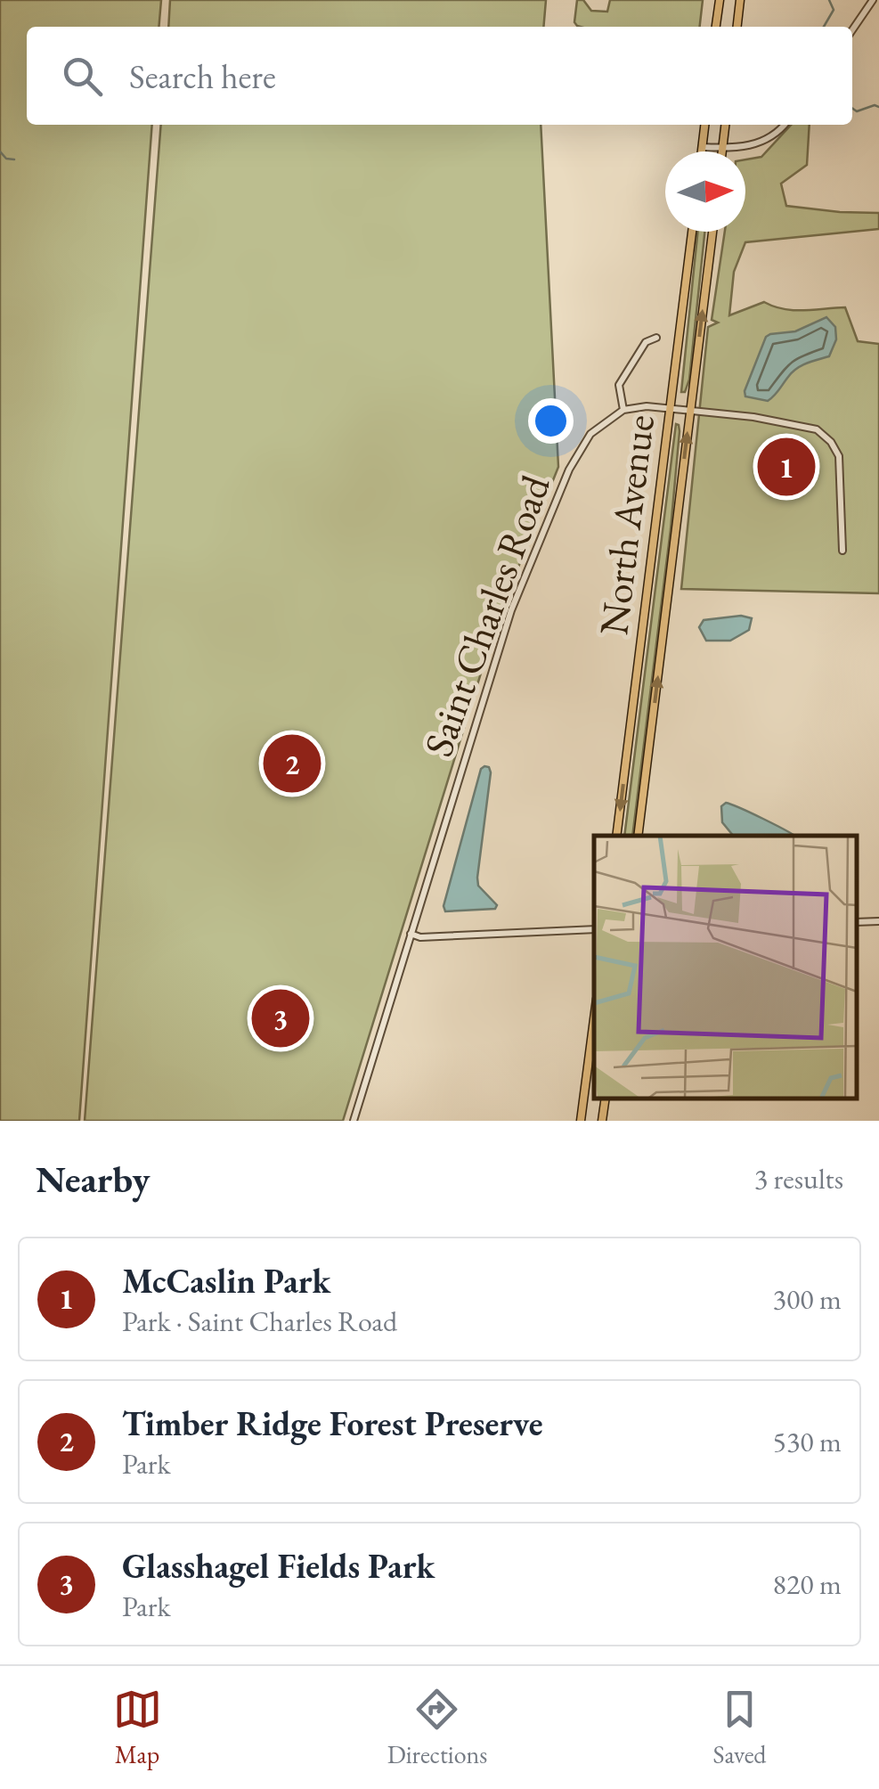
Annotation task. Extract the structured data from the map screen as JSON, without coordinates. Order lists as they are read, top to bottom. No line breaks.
{"streets":{"main road":["North Avenue"],"street":["Saint Charles Road"]},"north":"right","page":{"search":"Search here","pins":["1","2","3"],"heading":["Nearby","3 results"],"list":[{"mark":"1","name":"McCaslin Park","note":"Park · Saint Charles Road","value":"300 m"},{"mark":"2","name":"Timber Ridge Forest Preserve","note":"Park","value":"530 m"},{"mark":"3","name":"Glasshagel Fields Park","note":"Park","value":"820 m"}],"nav":["Map","Directions","Saved"]}}
